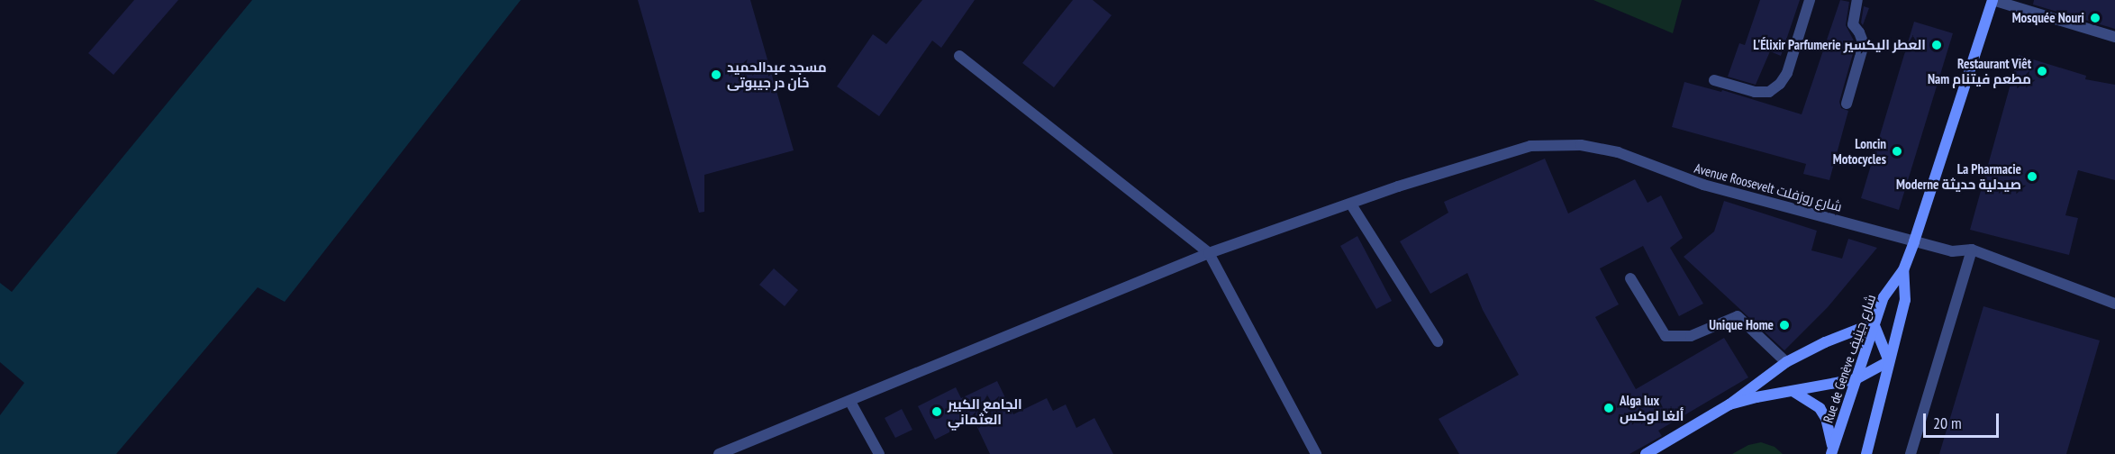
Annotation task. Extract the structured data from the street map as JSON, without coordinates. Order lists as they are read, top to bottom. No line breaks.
{"streets":{"main road":["Rue de Genève شارع جينيف"],"street":["Avenue Roosevelt شارع روزفلت"]},"places":["Mosquée Nouri","L'Élixir Parfumerie العطر اليكسير","Restaurant Viêt Nam مطعم فيتنام","مسجد عبدالحمید خان در جیبوتی","Loncin Motocycles","La Pharmacie Moderne صيدلية حديثة","Unique Home","Alga lux ألغا لوكس","الجامع الكبير العثماني"],"scale_bar":"20 m"}
